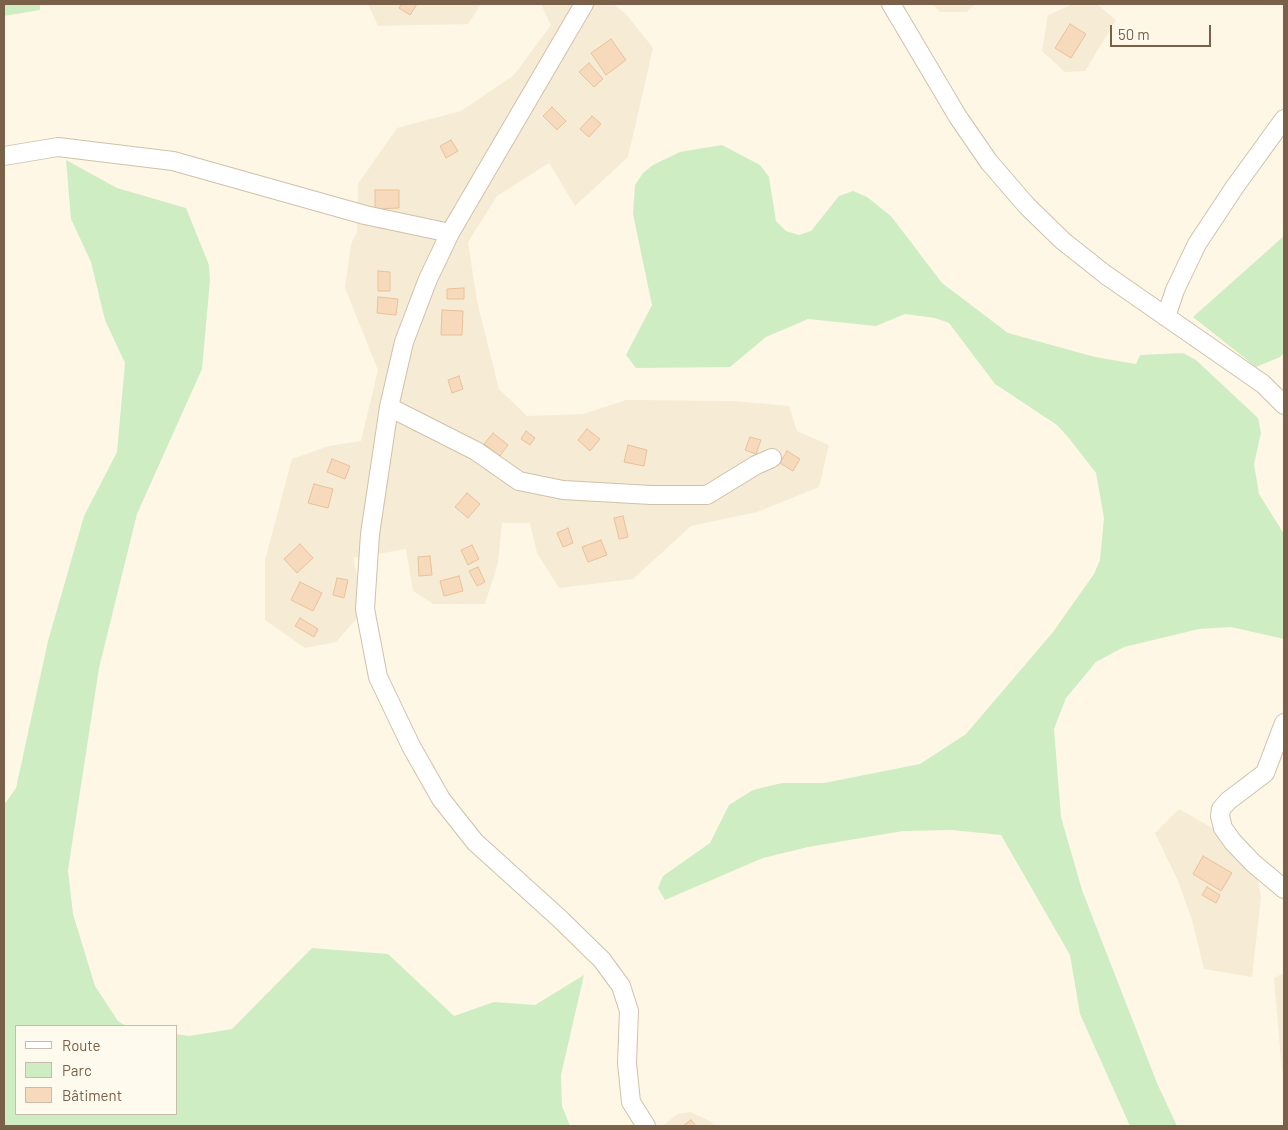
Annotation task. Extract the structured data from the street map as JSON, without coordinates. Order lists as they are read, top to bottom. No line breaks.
{"legend":["Route","Parc","Bâtiment"],"scale_bar":"50 m"}
